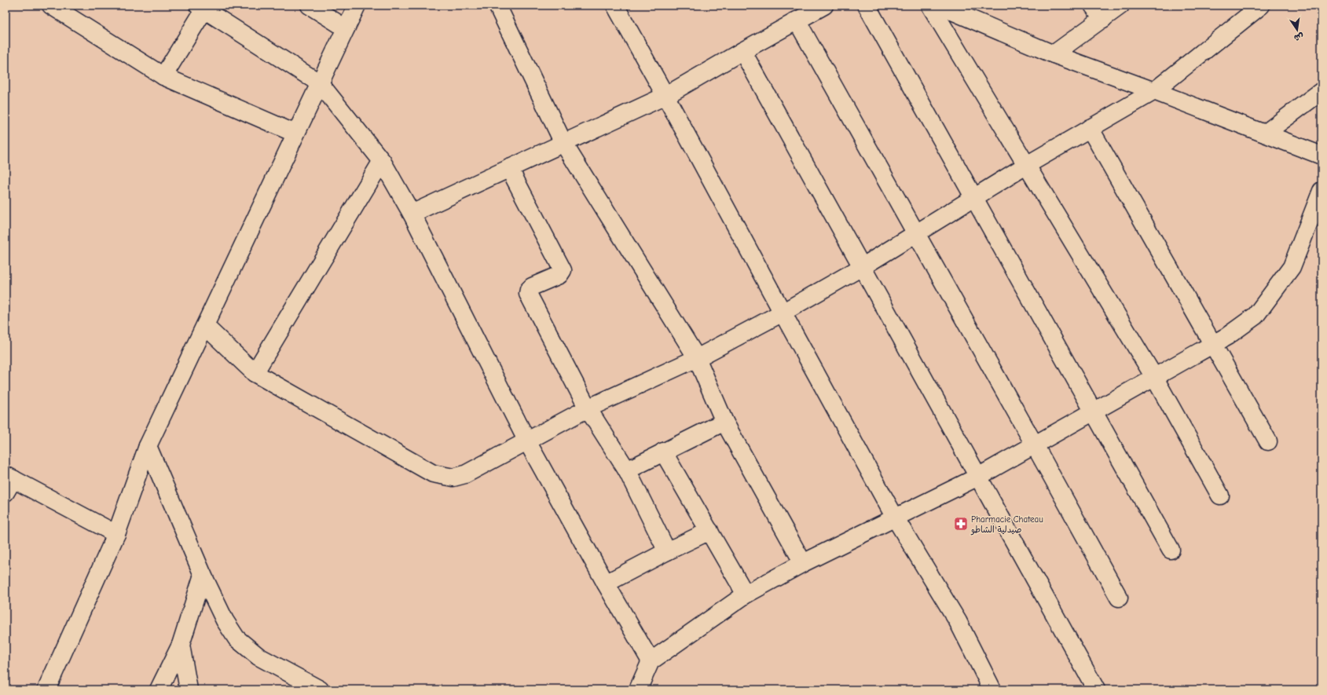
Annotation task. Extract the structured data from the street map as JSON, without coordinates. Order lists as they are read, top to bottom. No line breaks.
{"places":{"pharmacy":["Pharmacie Chateau صيدلية الشاطو"]},"north":"bottom"}
